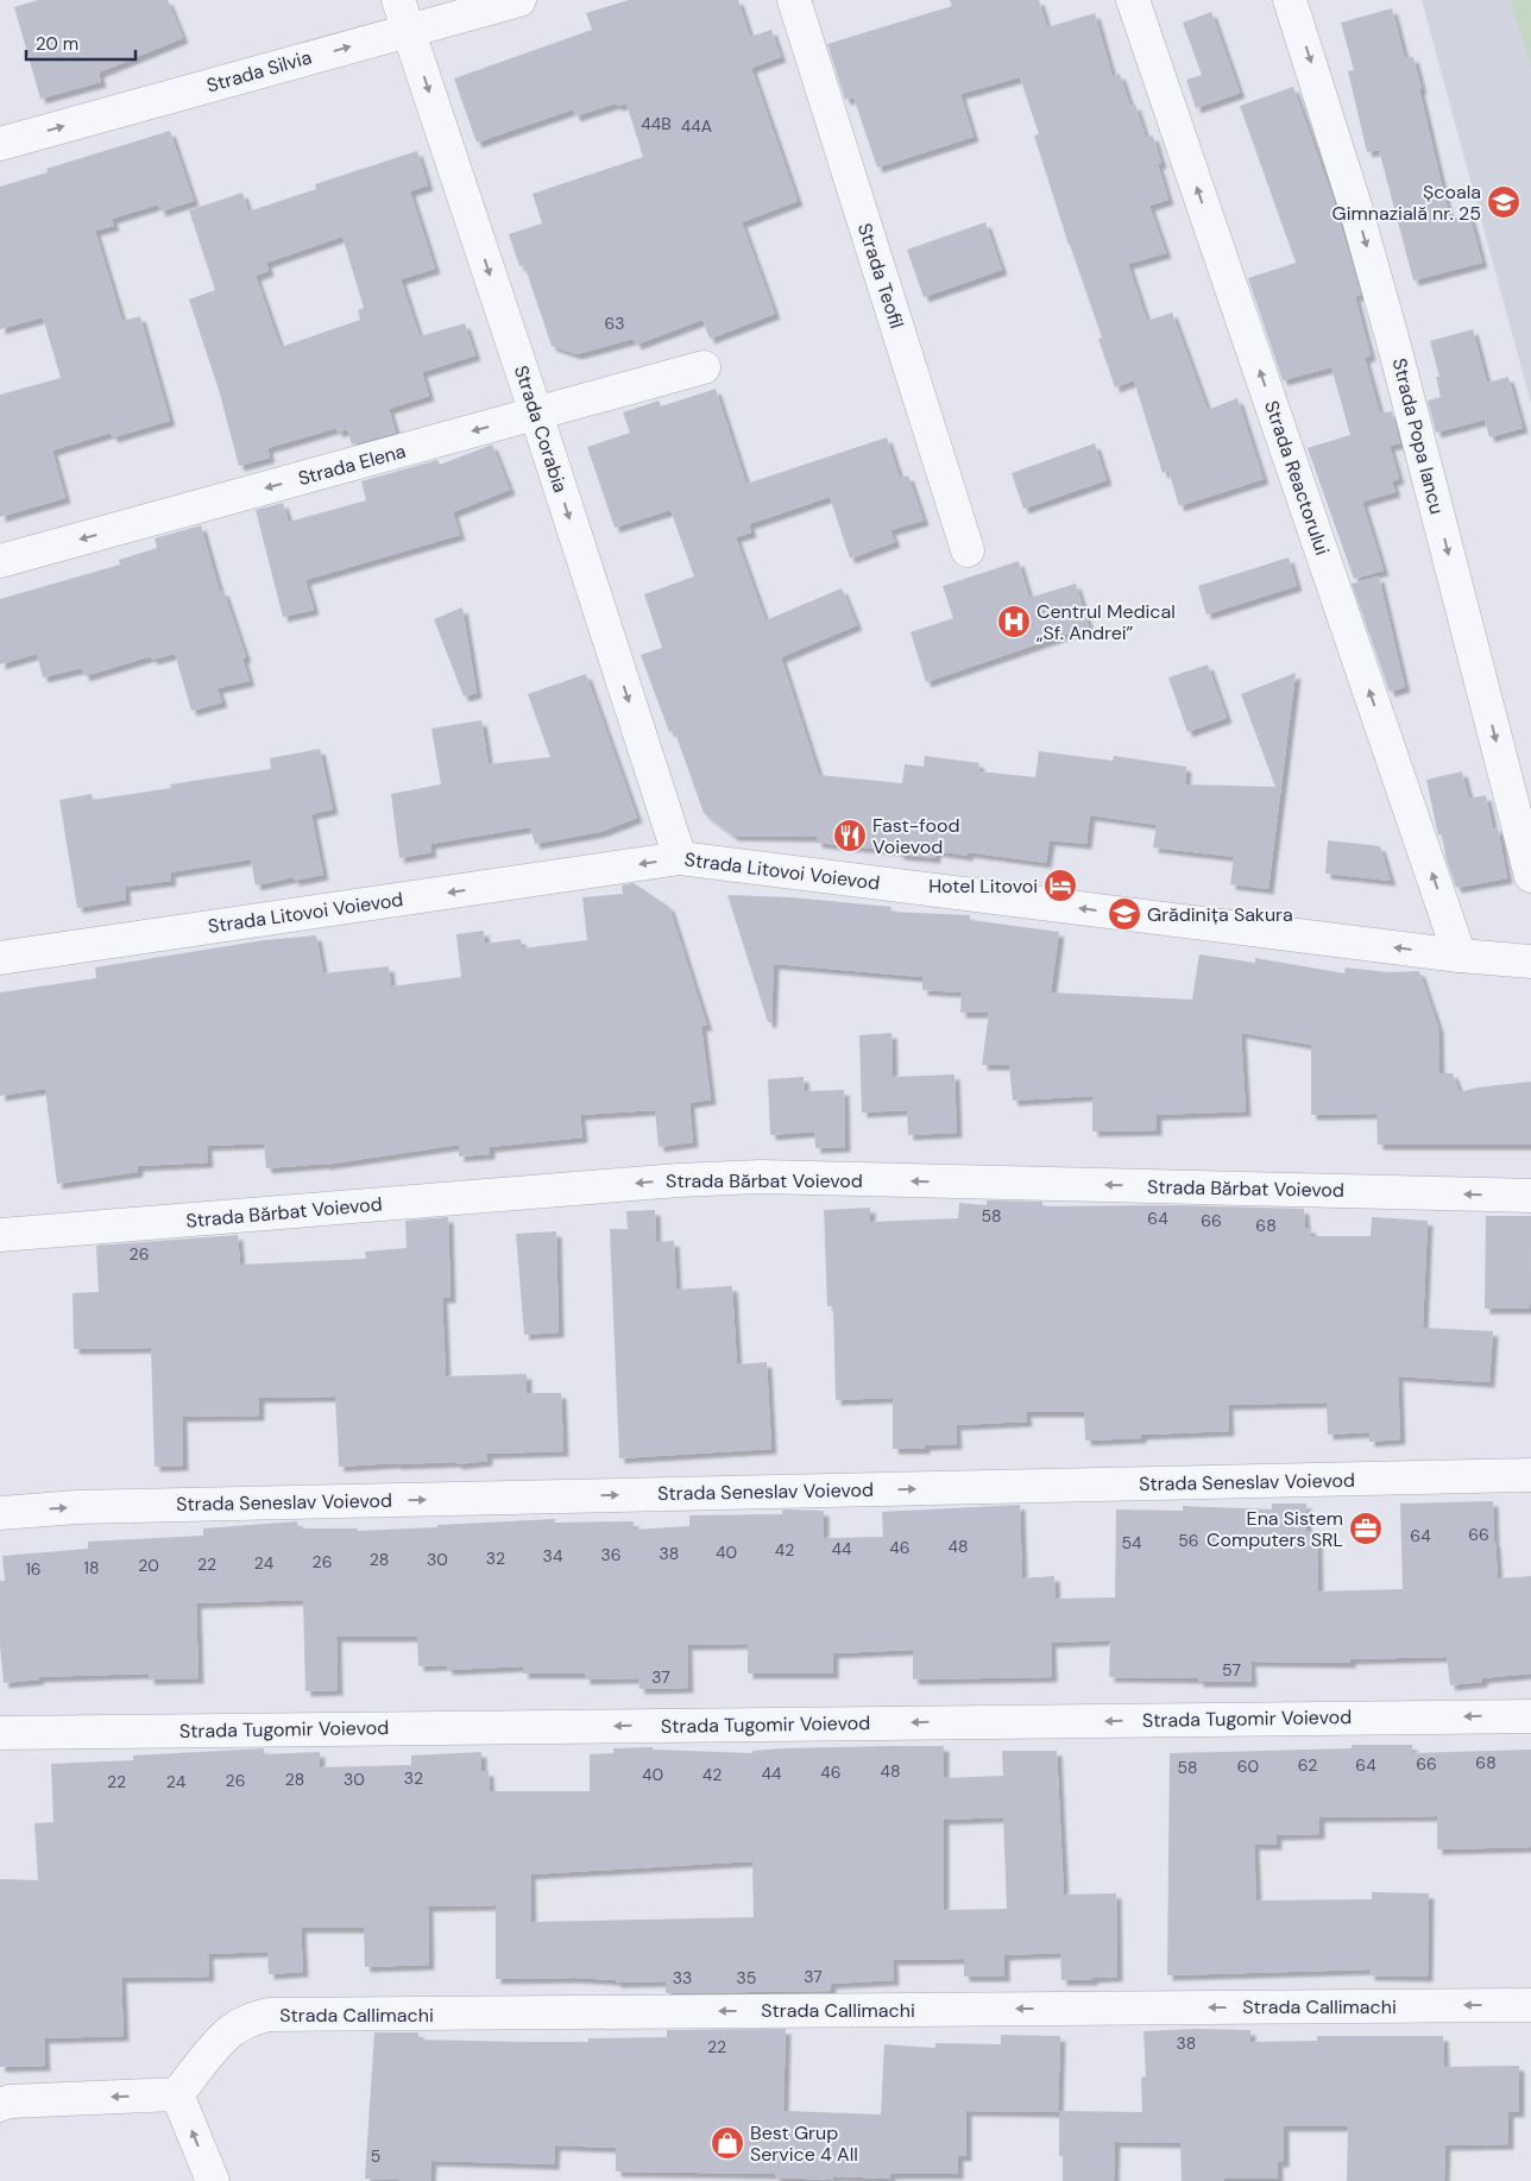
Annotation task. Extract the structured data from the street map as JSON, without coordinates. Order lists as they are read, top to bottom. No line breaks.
{"streets":{"street":["Strada Silvia","Strada Teofil","Strada Corabia","Strada Popa Iancu","Strada Elena","Strada Reactorului","Strada Litovoi Voievod","Strada Bărbat Voievod","Strada Seneslav Voievod","Strada Tugomir Voievod","Strada Callimachi"]},"crossings":[["Strada Silvia","Strada Corabia"],["Strada Corabia","Strada Elena"],["Strada Corabia","Strada Litovoi Voievod"],["Strada Reactorului","Strada Litovoi Voievod"]],"one_way":["Strada Silvia","Strada Corabia","Strada Popa Iancu","Strada Elena","Strada Reactorului","Strada Litovoi Voievod","Strada Bărbat Voievod","Strada Seneslav Voievod","Strada Tugomir Voievod","Strada Callimachi"],"places":{"school or university":["Școala Gimnazială nr. 25","Grădinița Sakura"],"hospital":["Centrul Medical „Sf. Andrei”"],"restaurant":["Fast-food Voievod"],"hotel":["Hotel Litovoi"],"office":["Ena Sistem Computers SRL"],"shop":["Best Grup Service 4 All"]},"house_numbers":["44B","44A","63","58","64","66","68","26","66","64","56","54","48","46","44","42","40","38","36","34","32","28","30","26","24","22","20","18","16","57","37","68","66","62","64","60","58","48","46","44","40","42","32","28","30","26","22","24","37","33","35","38","22","5"],"scale_bar":"20 m"}
